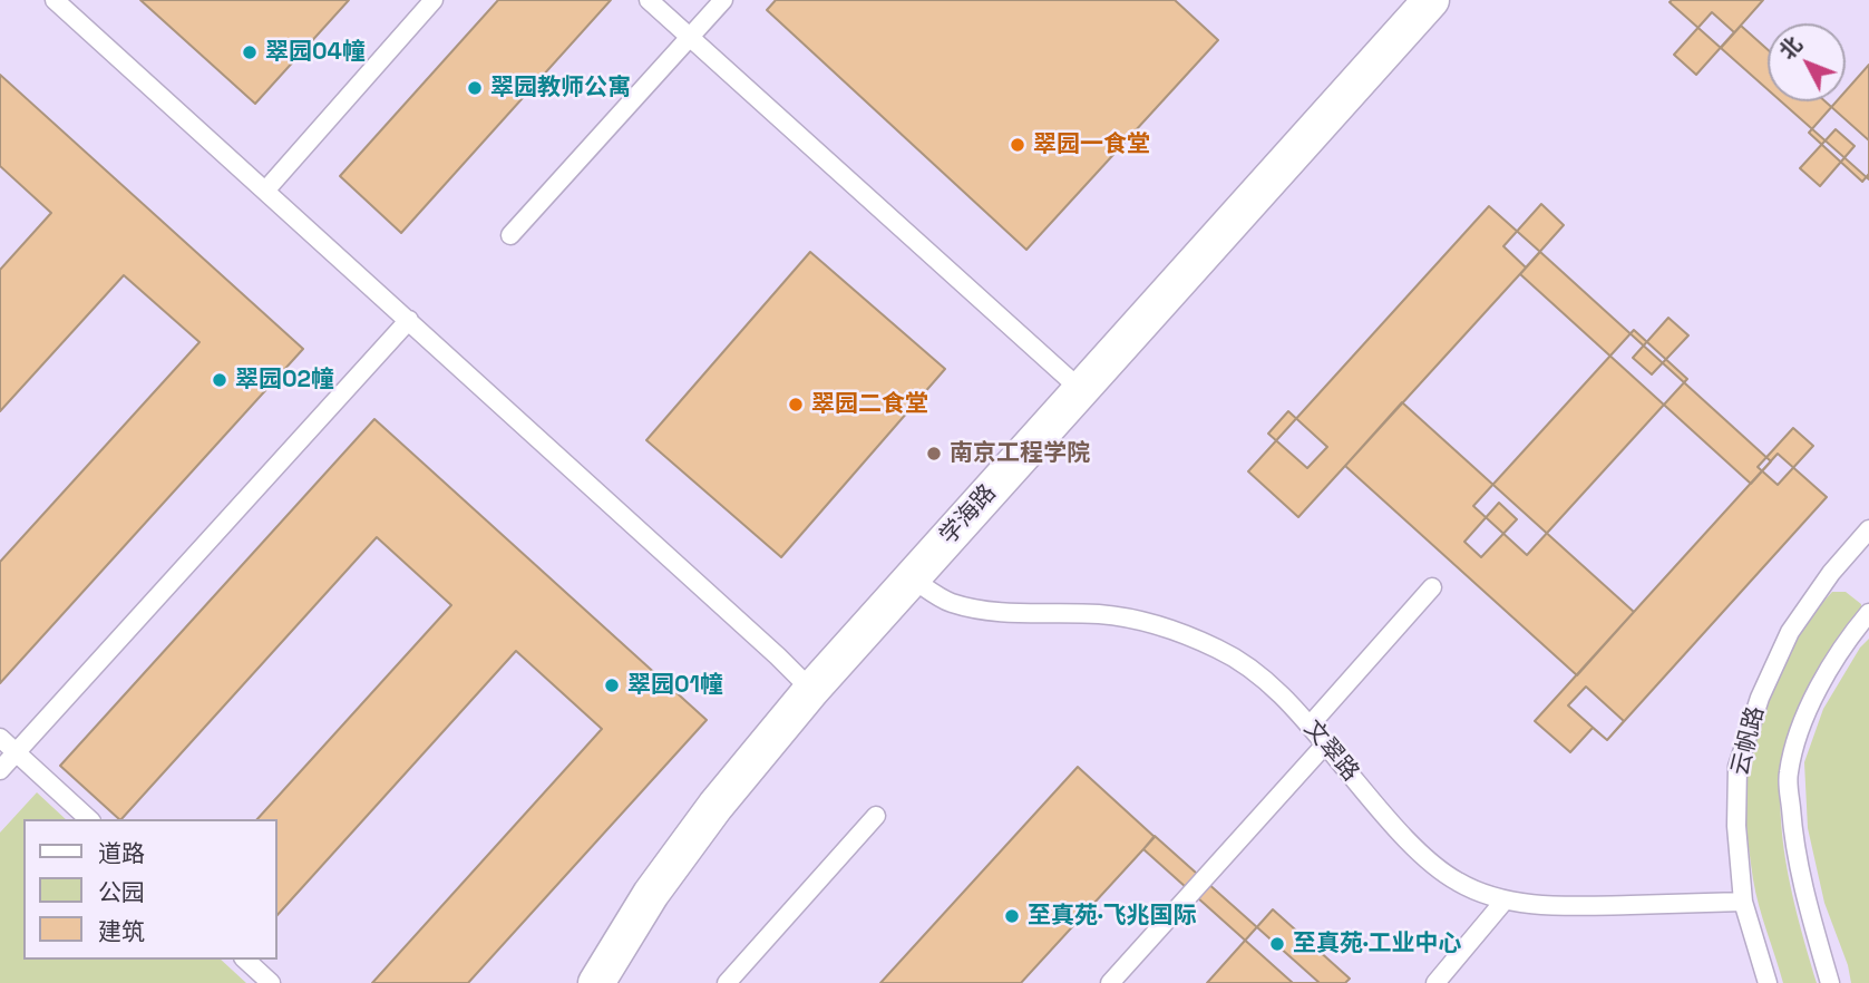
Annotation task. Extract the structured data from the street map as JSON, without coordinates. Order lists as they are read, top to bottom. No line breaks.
{"streets":{"street":["学海路"],"lane":["云帆路","文翠路"]},"crossings":[["学海路","文翠路"],["云帆路","文翠路"]],"places":["翠园04幢","翠园教师公寓","翠园一食堂","翠园02幢","翠园二食堂","南京工程学院","翠园01幢","至真苑·飞兆国际","至真苑·工业中心"],"legend":["道路","公园","建筑"],"north":"top left"}
